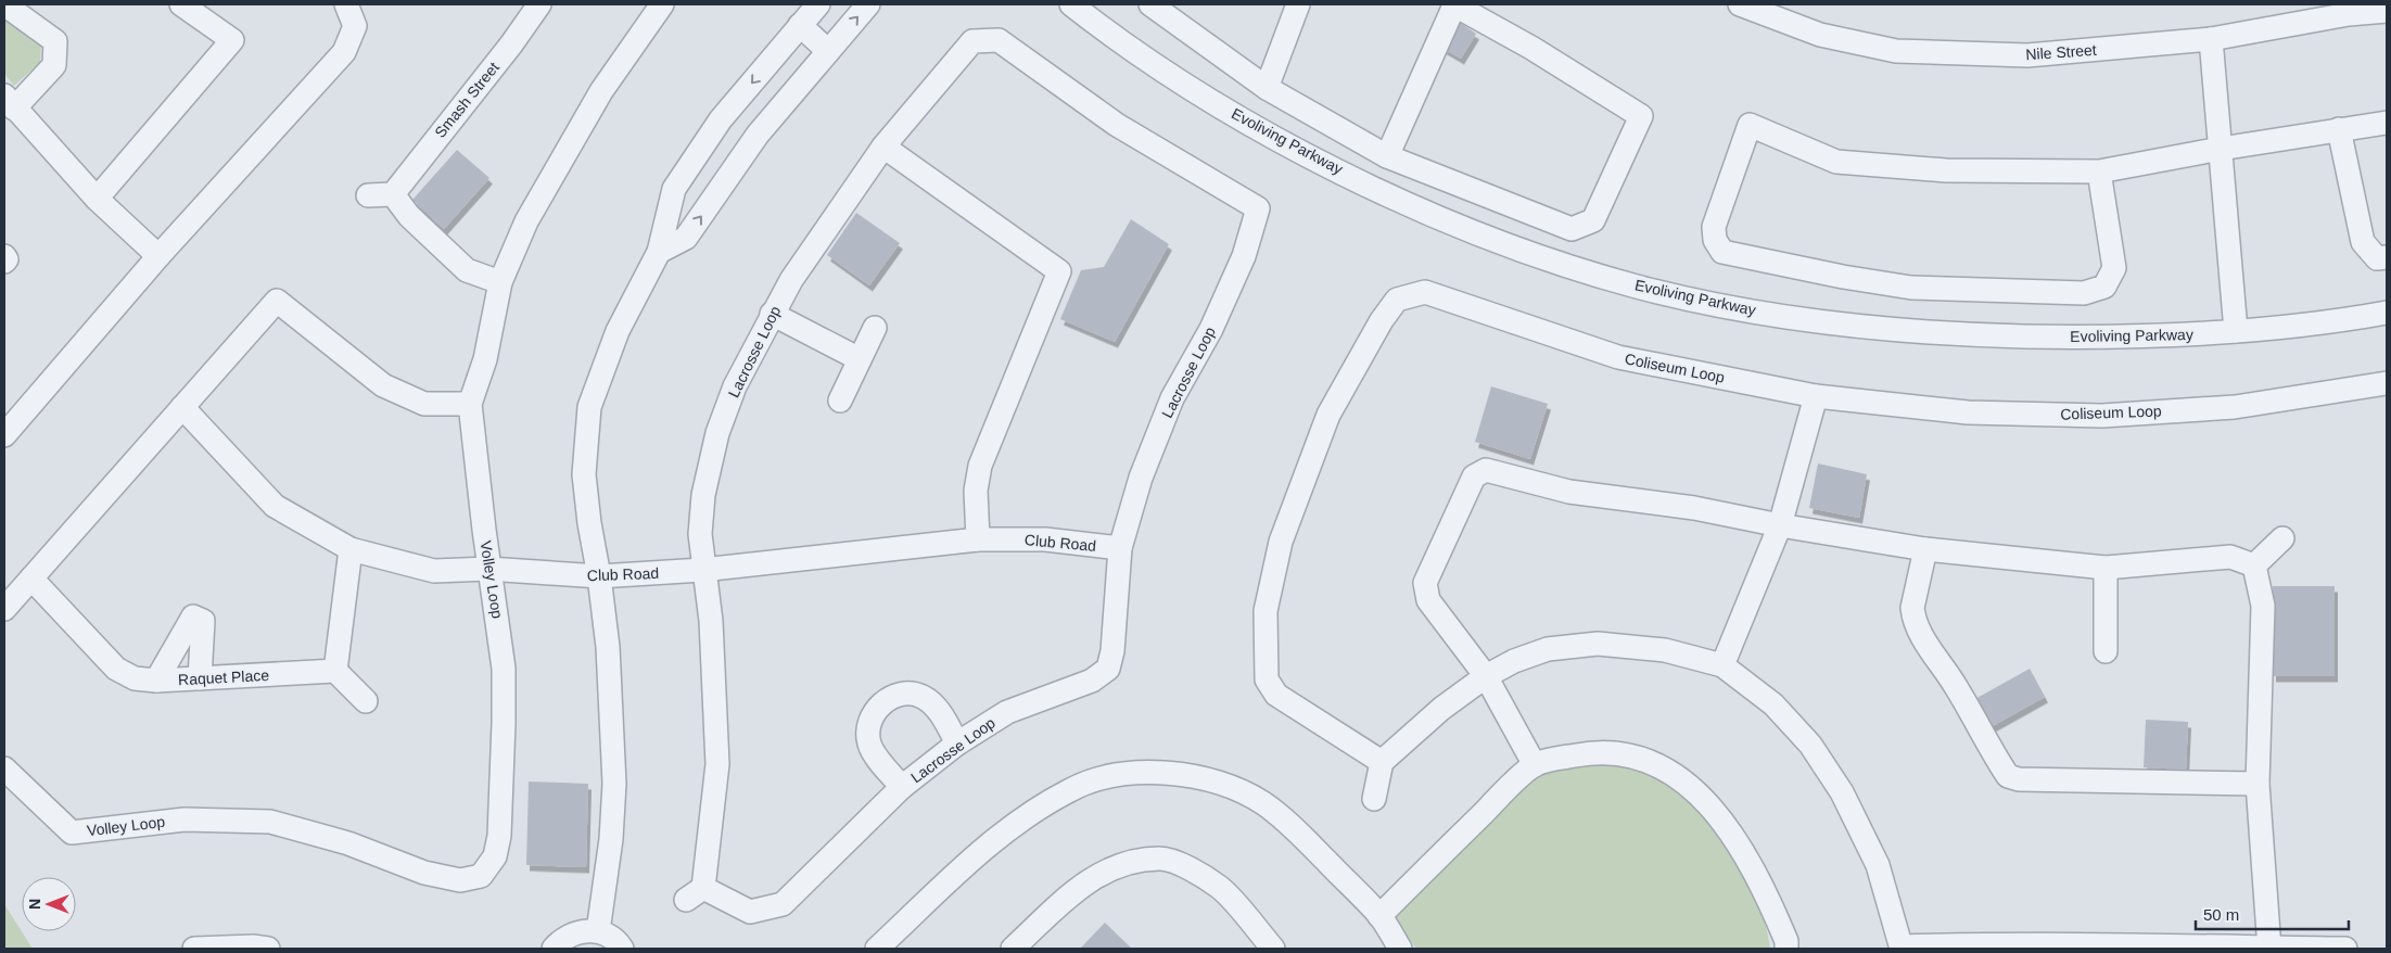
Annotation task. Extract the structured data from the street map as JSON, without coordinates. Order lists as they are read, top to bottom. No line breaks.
{"streets":{"street":["Nile Street","Smash Street","Evoliving Parkway","Lacrosse Loop","Coliseum Loop","Club Road","Volley Loop","Raquet Place"]},"crossings":[["Lacrosse Loop","Club Road"],["Club Road","Volley Loop"]],"scale_bar":"50 m","north":"left"}
